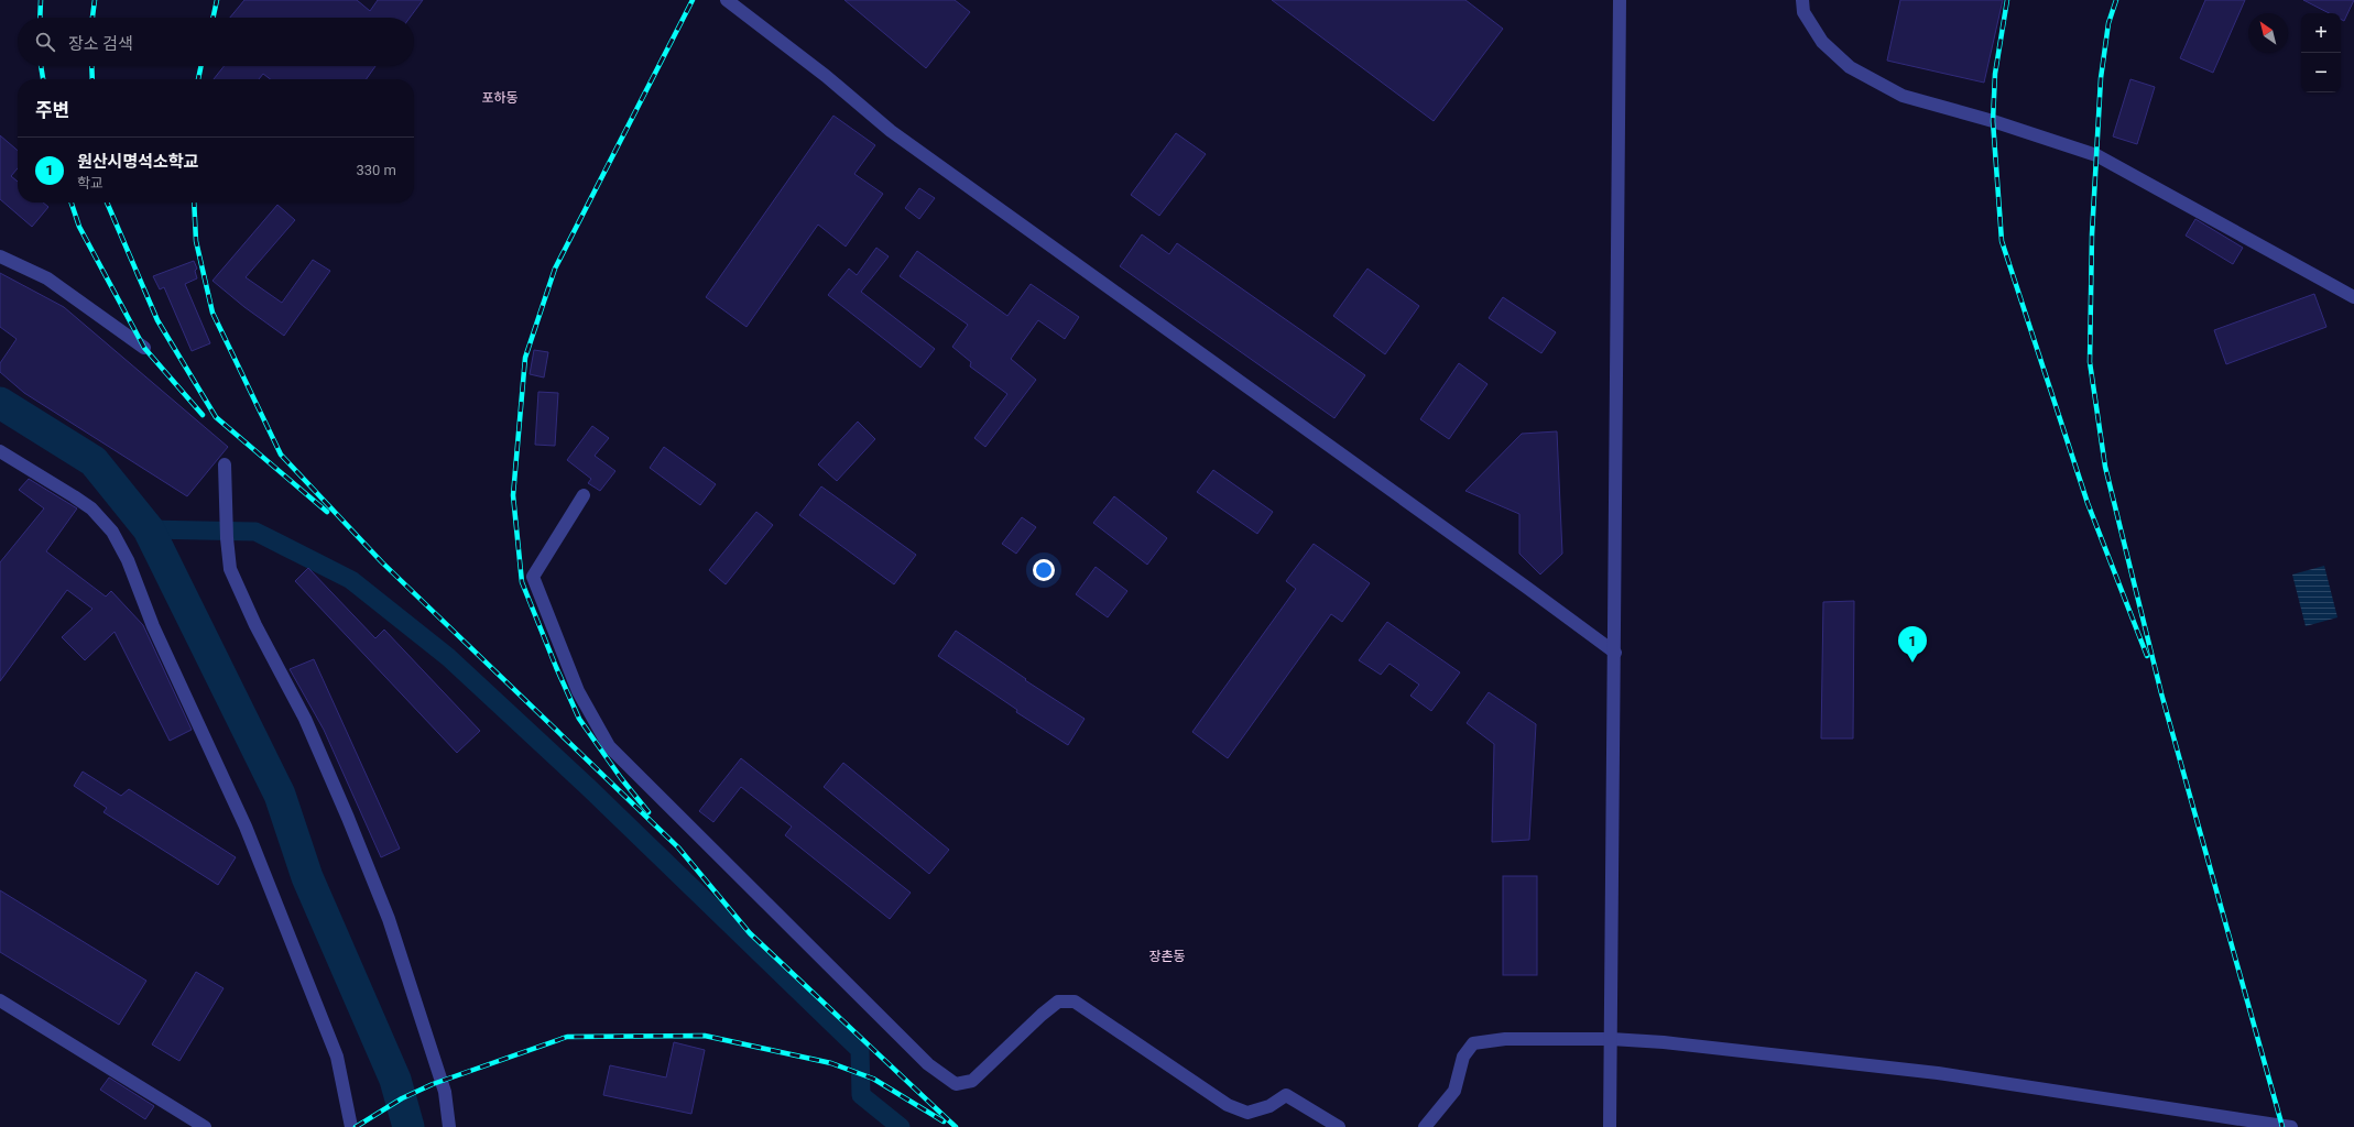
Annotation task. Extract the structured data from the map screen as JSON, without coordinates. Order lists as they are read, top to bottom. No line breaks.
{"districts":["포하동","장촌동"],"north":"top left","page":{"map_buttons":["+","−"],"search":"장소 검색","heading":"주변","list":[{"mark":"1","name":"원산시명석소학교","note":"학교","value":"330 m"}],"pins":"1"}}
